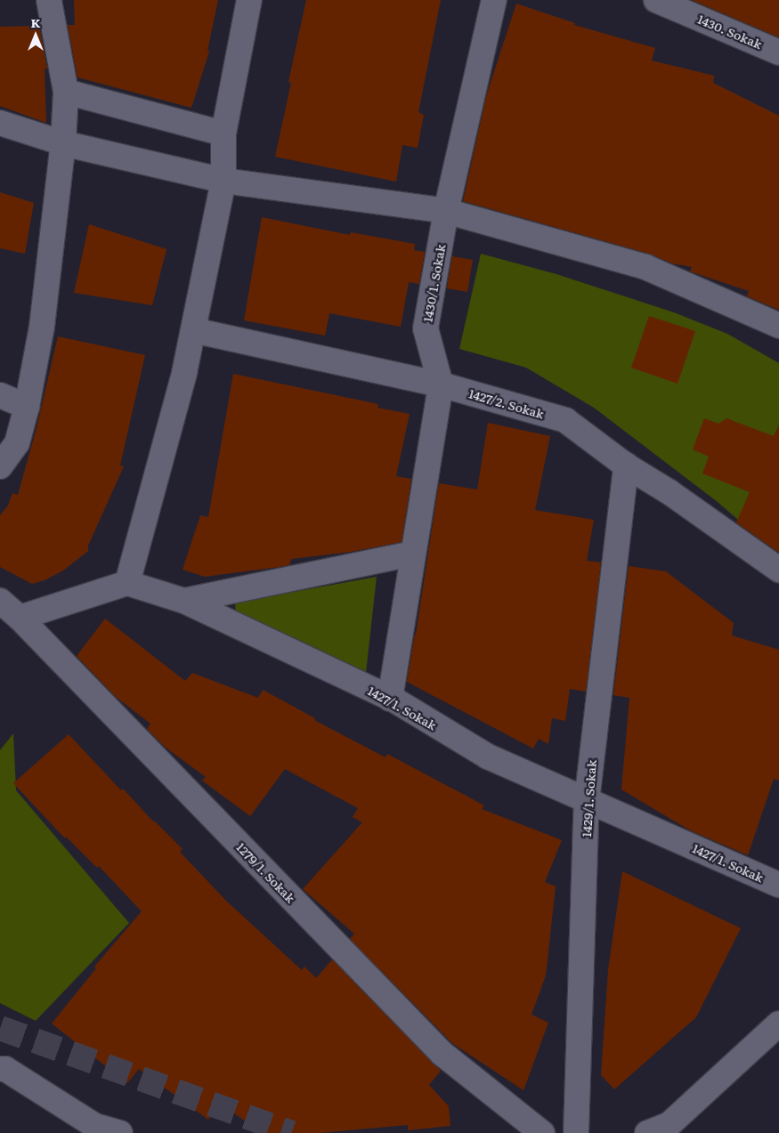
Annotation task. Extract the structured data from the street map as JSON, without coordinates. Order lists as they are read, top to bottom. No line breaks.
{"streets":{"street":["1430. Sokak","1430/1. Sokak","1427/2. Sokak","1427/1. Sokak","1429/1. Sokak","1279/1. Sokak"]},"crossings":[["1430/1. Sokak","1427/2. Sokak"],["1430/1. Sokak","1427/1. Sokak"],["1427/2. Sokak","1429/1. Sokak"],["1427/1. Sokak","1429/1. Sokak"]],"north":"top"}
